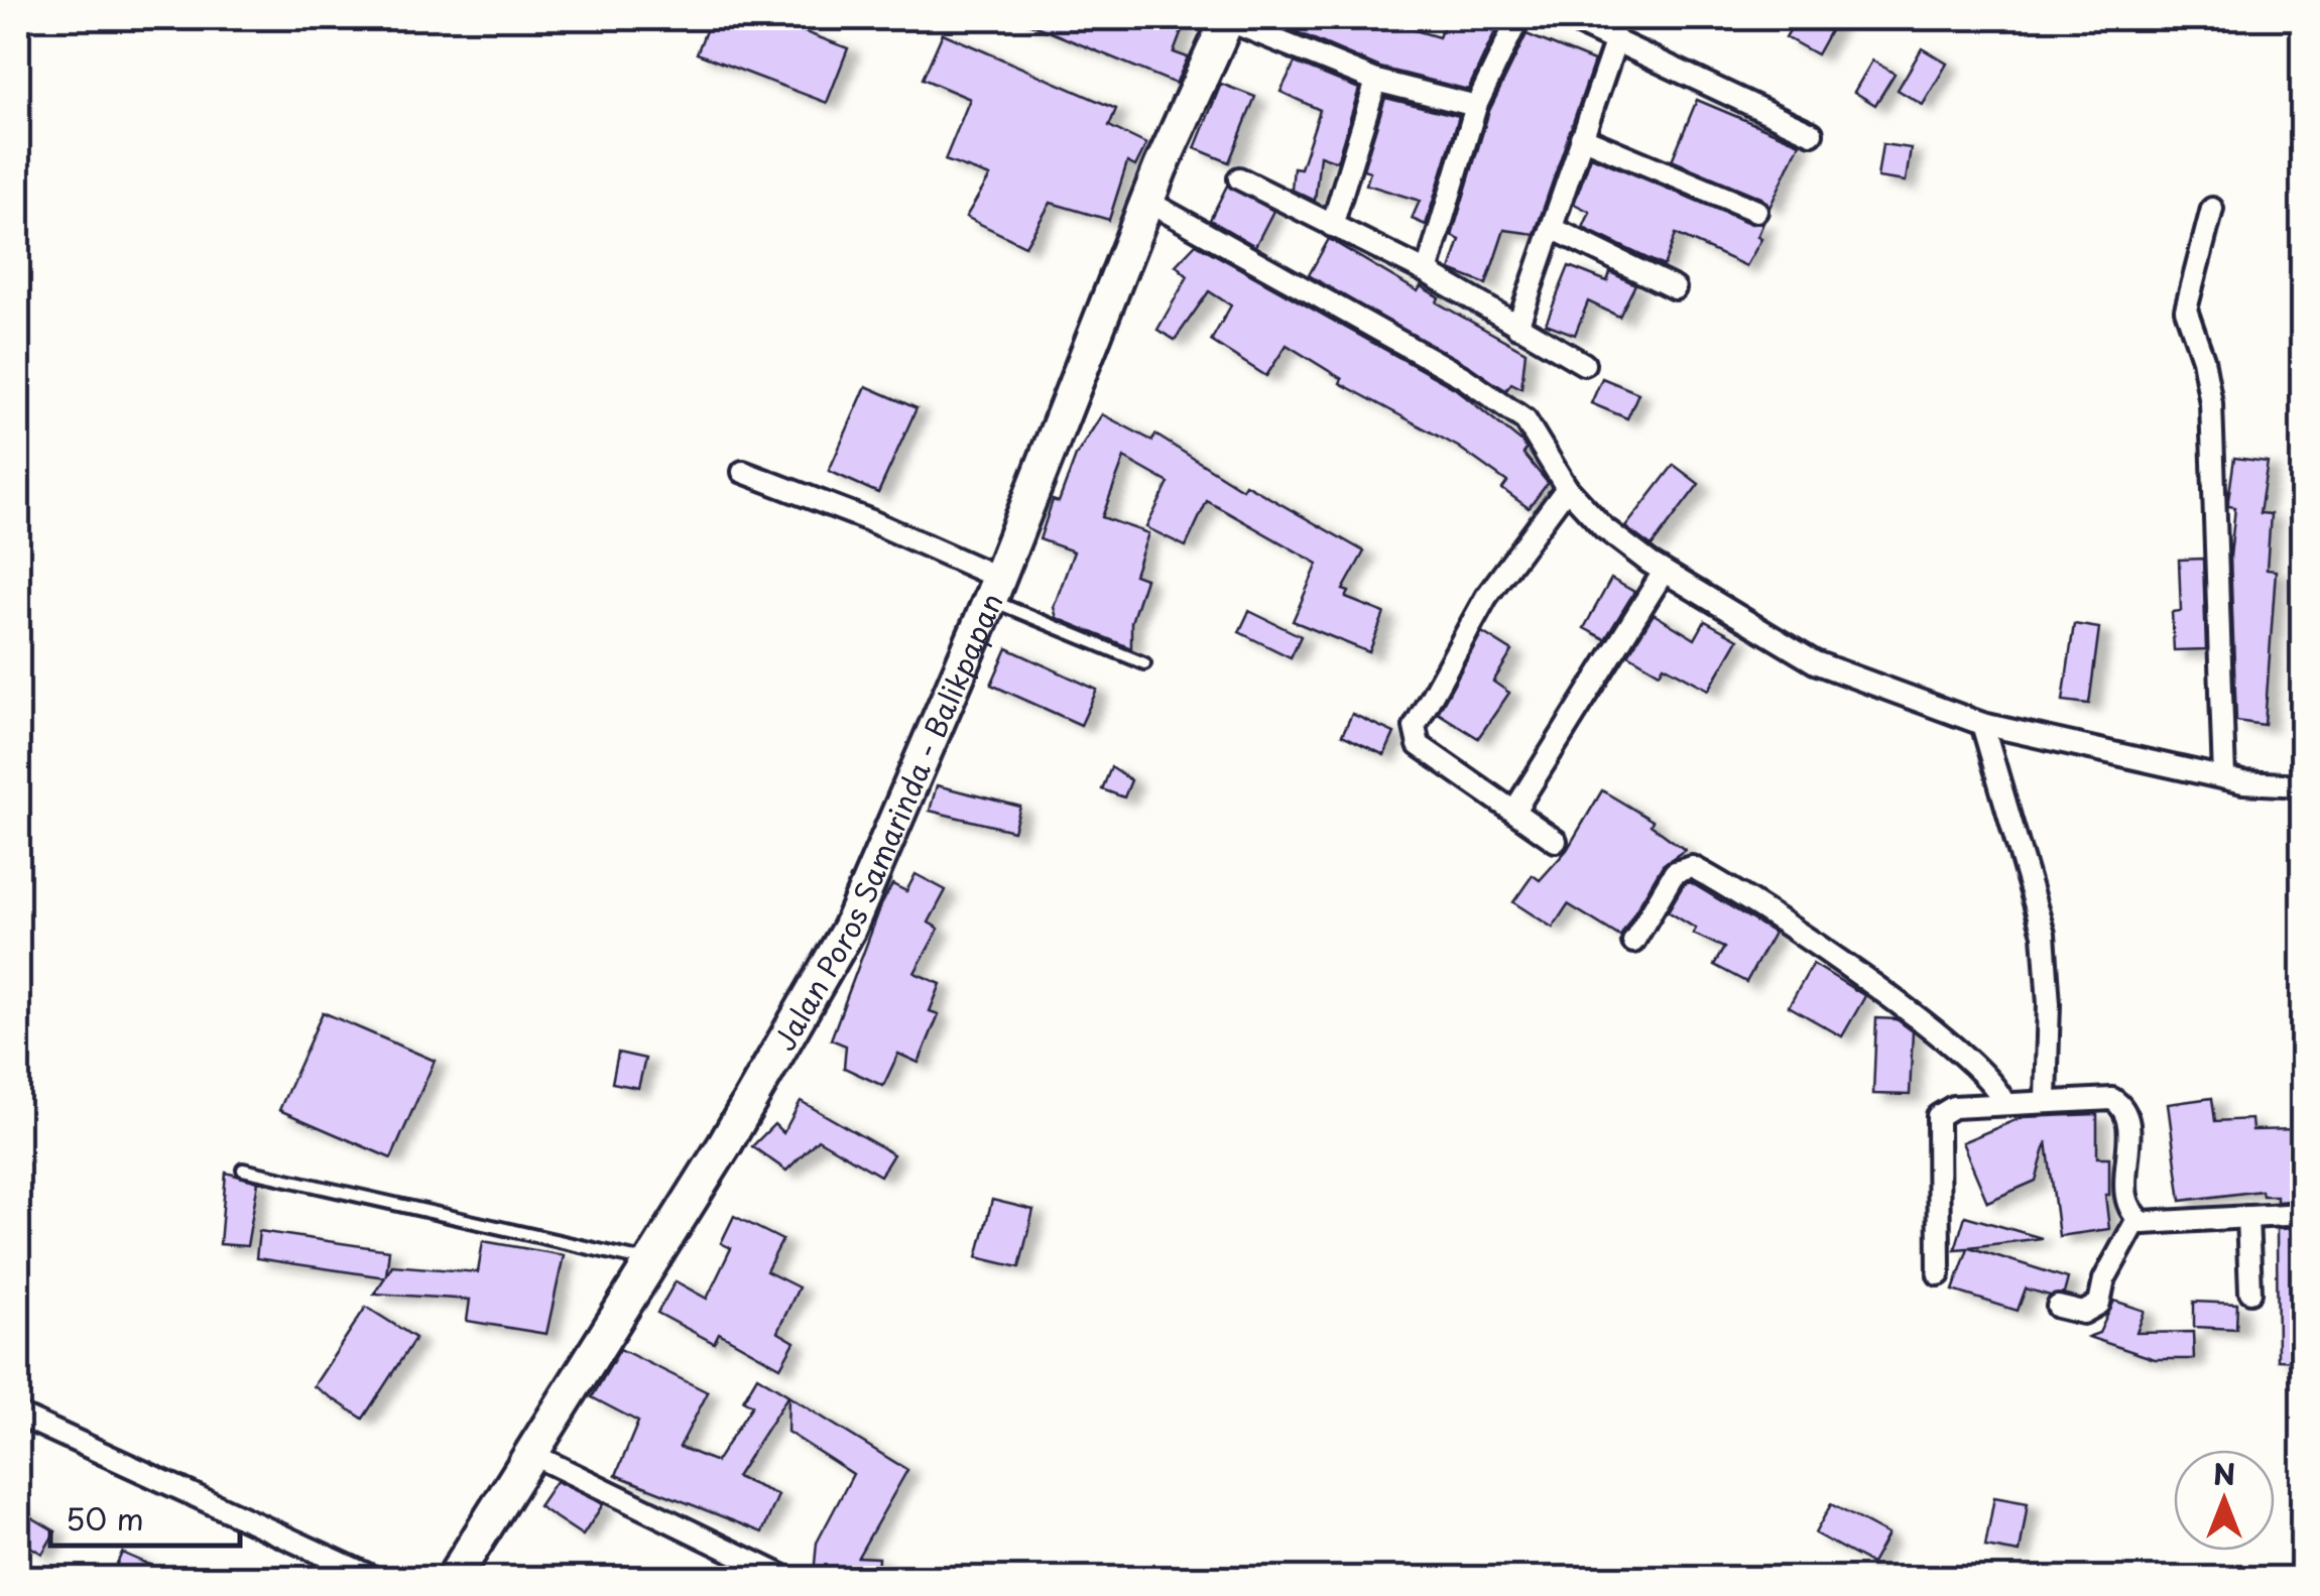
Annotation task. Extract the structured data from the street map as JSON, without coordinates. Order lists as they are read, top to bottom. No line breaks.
{"streets":{"highway":["Jalan Poros Samarinda - Balikpapan"]},"scale_bar":"50 m","north":"top"}
